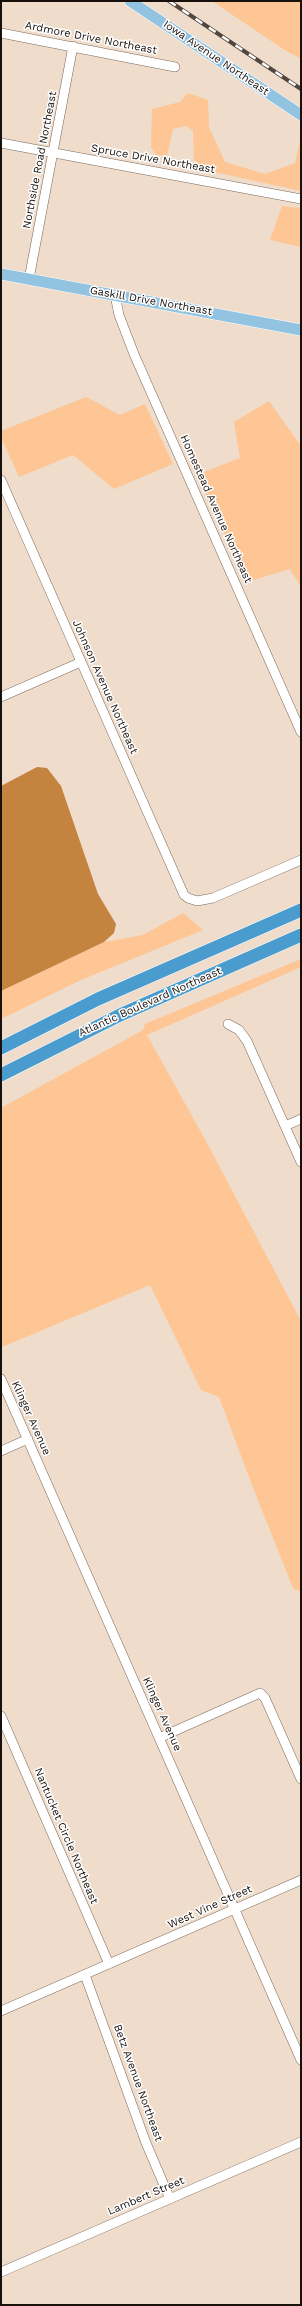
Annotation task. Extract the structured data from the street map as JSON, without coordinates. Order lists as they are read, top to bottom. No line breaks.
{"streets":{"highway":["Atlantic Boulevard Northeast"],"main road":["Iowa Avenue Northeast","Gaskill Drive Northeast"],"street":["Ardmore Drive Northeast","Spruce Drive Northeast","Northside Road Northeast","Homestead Avenue Northeast","Johnson Avenue Northeast","Klinger Avenue","Nantucket Circle Northeast","West Vine Street","Betz Avenue Northeast","Lambert Street"]},"crossings":[["Ardmore Drive Northeast","Northside Road Northeast"],["Spruce Drive Northeast","Northside Road Northeast"],["Northside Road Northeast","Gaskill Drive Northeast"],["Gaskill Drive Northeast","Homestead Avenue Northeast"],["Klinger Avenue","West Vine Street"],["Nantucket Circle Northeast","West Vine Street"],["West Vine Street","Betz Avenue Northeast"],["Betz Avenue Northeast","Lambert Street"]]}
